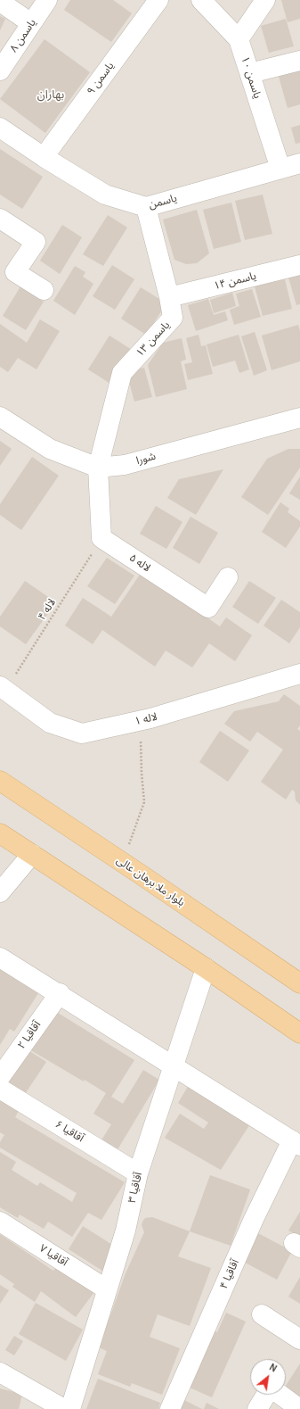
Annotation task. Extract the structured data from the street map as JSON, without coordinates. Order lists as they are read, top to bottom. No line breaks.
{"streets":{"main road":["بلوار ملا برهان عالی"],"street":["یاسمن ۸","یاسمن ۱۰","یاسمن ۹","یاسمن","یاسمن ۱۴","یاسمن ۱۳","شورا","لاله ۵","لاله ۱","آقاقیا ۲","آقاقیا ۶","آقاقیا ۳","آقاقیا ۷","آقاقیا ۴"],"path":["لاله ۴"]},"crossings":[["یاسمن ۱۰","یاسمن"],["یاسمن ۹","یاسمن"],["یاسمن","یاسمن ۱۳"],["یاسمن ۱۴","یاسمن ۱۳"],["یاسمن ۱۳","شورا"],["لاله ۵","لاله ۴"],["لاله ۴","لاله ۱"],["آقاقیا ۶","آقاقیا ۳"],["آقاقیا ۳","آقاقیا ۷"]],"districts":["بهاران"],"north":"top right"}
